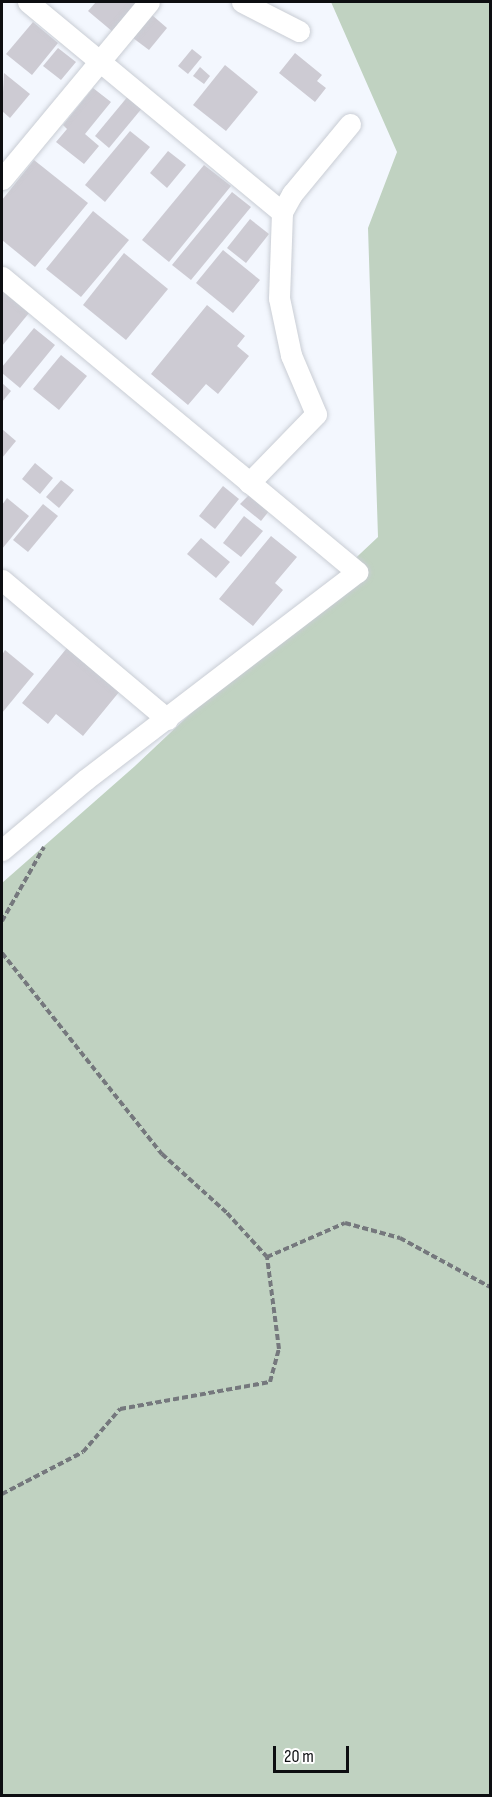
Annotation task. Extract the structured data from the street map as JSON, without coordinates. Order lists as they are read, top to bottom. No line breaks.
{"scale_bar":"20 m"}
